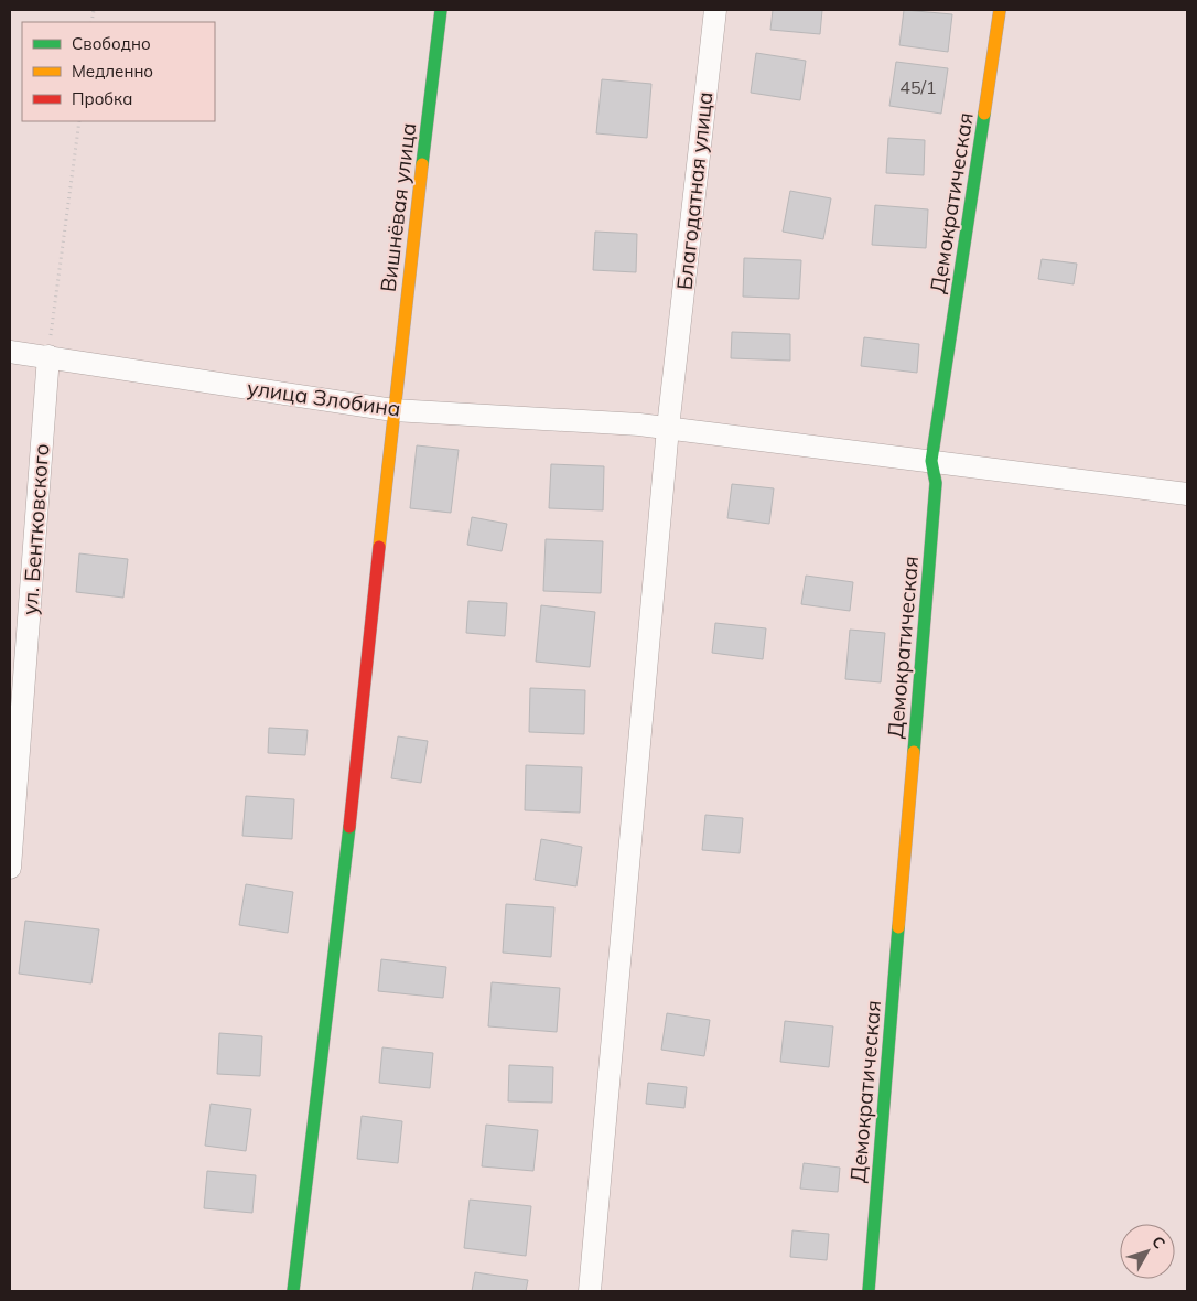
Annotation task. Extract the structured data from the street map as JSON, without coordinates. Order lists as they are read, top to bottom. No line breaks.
{"streets":{"street":["Благодатная улица","Демократическая","Вишнёвая улица","улица Злобина","ул. Бентковского"]},"crossings":[["Благодатная улица","улица Злобина"],["Демократическая","улица Злобина"],["Вишнёвая улица","улица Злобина"],["улица Злобина","ул. Бентковского"]],"house_numbers":["45/1"],"legend":["Свободно","Медленно","Пробка"],"north":"top right"}
